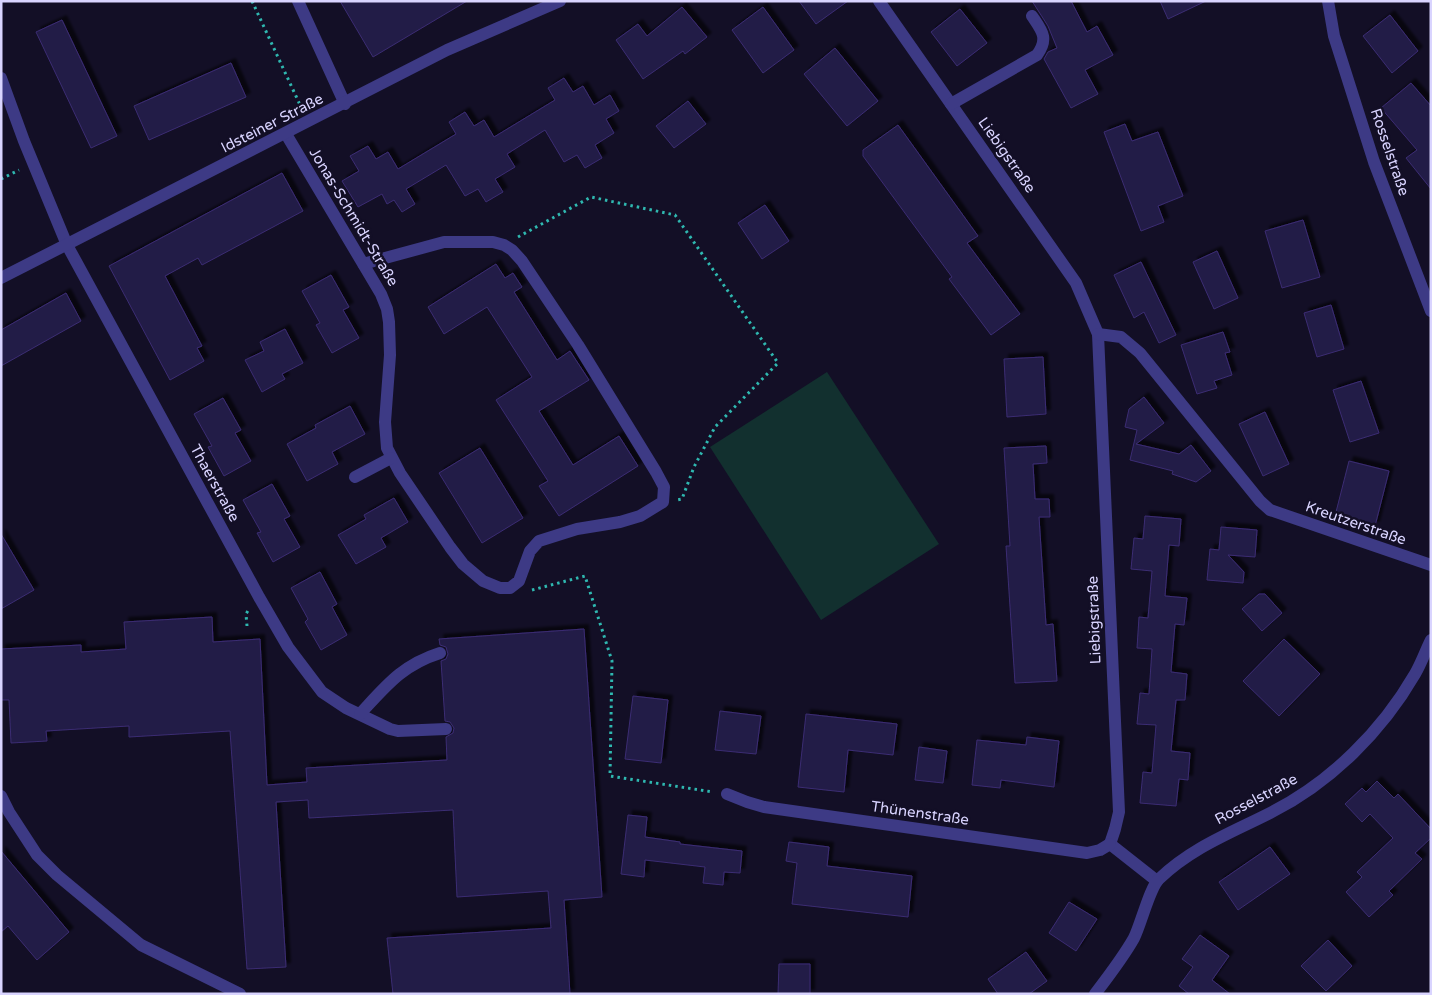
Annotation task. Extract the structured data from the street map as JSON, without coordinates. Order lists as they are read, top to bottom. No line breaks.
{"streets":{"street":["Idsteiner Straße","Rosselstraße","Liebigstraße","Jonas-Schmidt-Straße","Thaerstraße","Kreutzerstraße","Thünenstraße"]},"crossings":[["Idsteiner Straße","Jonas-Schmidt-Straße"],["Idsteiner Straße","Thaerstraße"],["Liebigstraße","Kreutzerstraße"],["Liebigstraße","Thünenstraße"]]}
